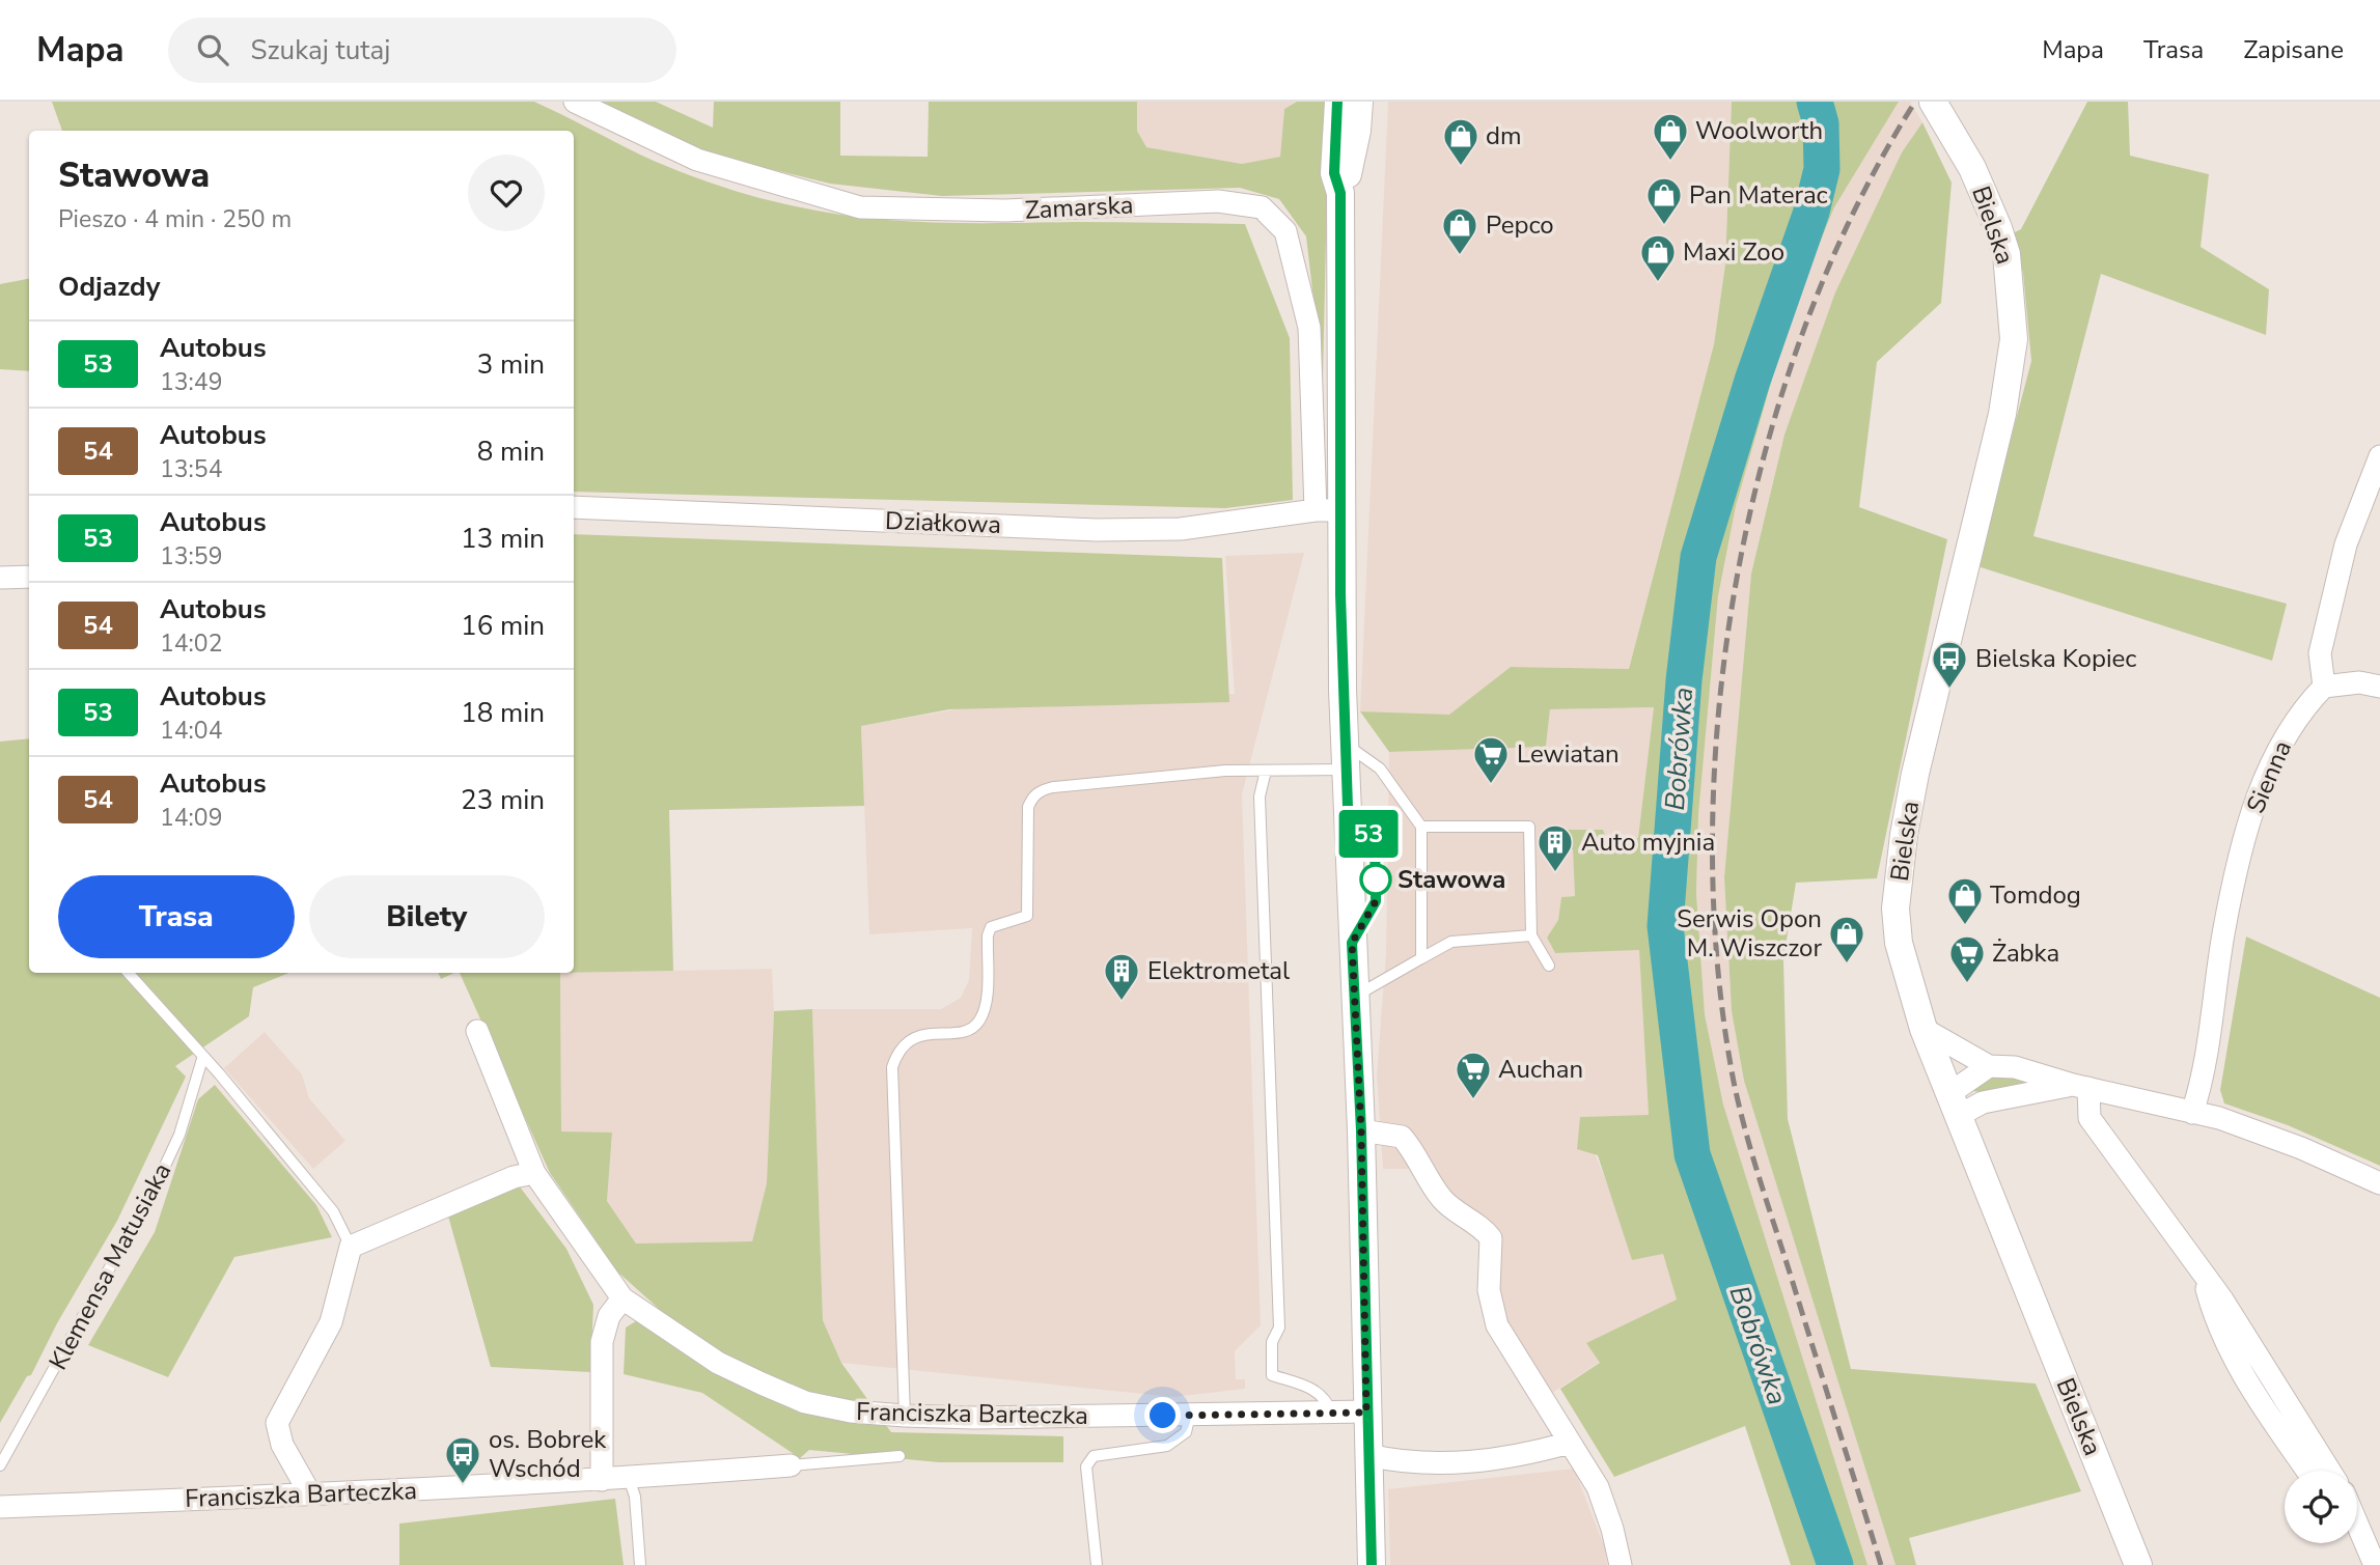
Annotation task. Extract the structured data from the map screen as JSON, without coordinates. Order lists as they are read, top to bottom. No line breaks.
{"streets":{"street":["Zamarska","Bielska","Działkowa","Sienna","Franciszka Barteczka"],"lane":["Klemensa Matusiaka"]},"crossings":[["Zamarska","Działkowa"]],"water":["Bobrówka"],"places":{"shop":["Woolworth","dm","Pan Materac","Pepco","Maxi Zoo","Tomdog","Serwis Opon M. Wiszczor"],"bus stop":["Bielska Kopiec","os. Bobrek Wschód"],"supermarket":["Lewiatan","Żabka","Auchan"],"building":["Auto myjnia","Elektrometal"],"other":["Stawowa"]},"lines":["bus line 53"],"page":{"header":"Mapa","search":"Szukaj tutaj","nav":["Mapa","Trasa","Zapisane"],"on_map":"53","heading":[["Stawowa","Pieszo · 4 min · 250 m"],"Odjazdy"],"list":[{"mark":"53","name":"Autobus","note":"13:49","value":"3 min"},{"mark":"54","name":"Autobus","note":"13:54","value":"8 min"},{"mark":"53","name":"Autobus","note":"13:59","value":"13 min"},{"mark":"54","name":"Autobus","note":"14:02","value":"16 min"},{"mark":"53","name":"Autobus","note":"14:04","value":"18 min"},{"mark":"54","name":"Autobus","note":"14:09","value":"23 min"}],"buttons":["Trasa","Bilety"]}}
